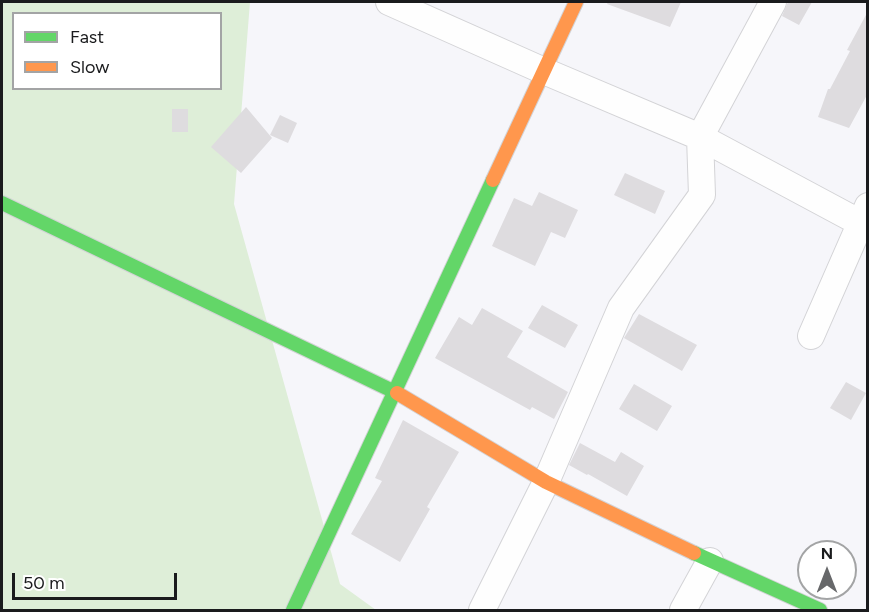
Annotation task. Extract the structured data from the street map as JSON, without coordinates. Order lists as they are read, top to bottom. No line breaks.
{"legend":["Fast","Slow"],"scale_bar":"50 m","north":"top"}
